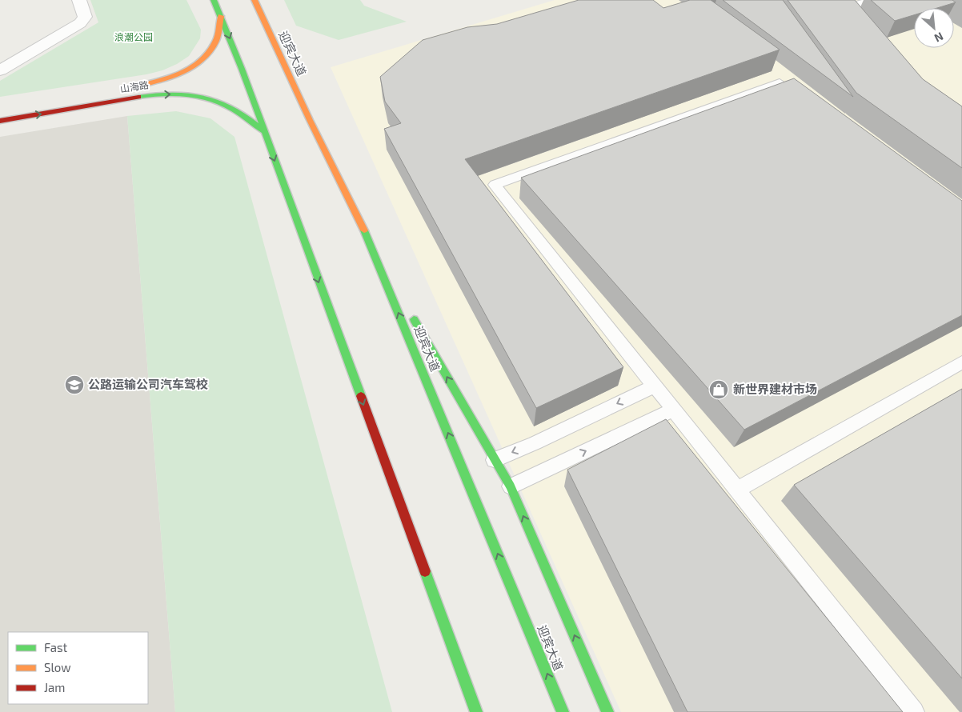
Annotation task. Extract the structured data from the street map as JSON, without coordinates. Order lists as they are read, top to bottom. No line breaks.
{"streets":{"main road":["迎宾大道","山海路"]},"one_way":["山海路"],"parks":["浪潮公园"],"places":{"school or university":["公路运输公司汽车驾校"],"shop":["新世界建材市场"]},"legend":["Fast","Slow","Jam"],"north":"bottom right"}
